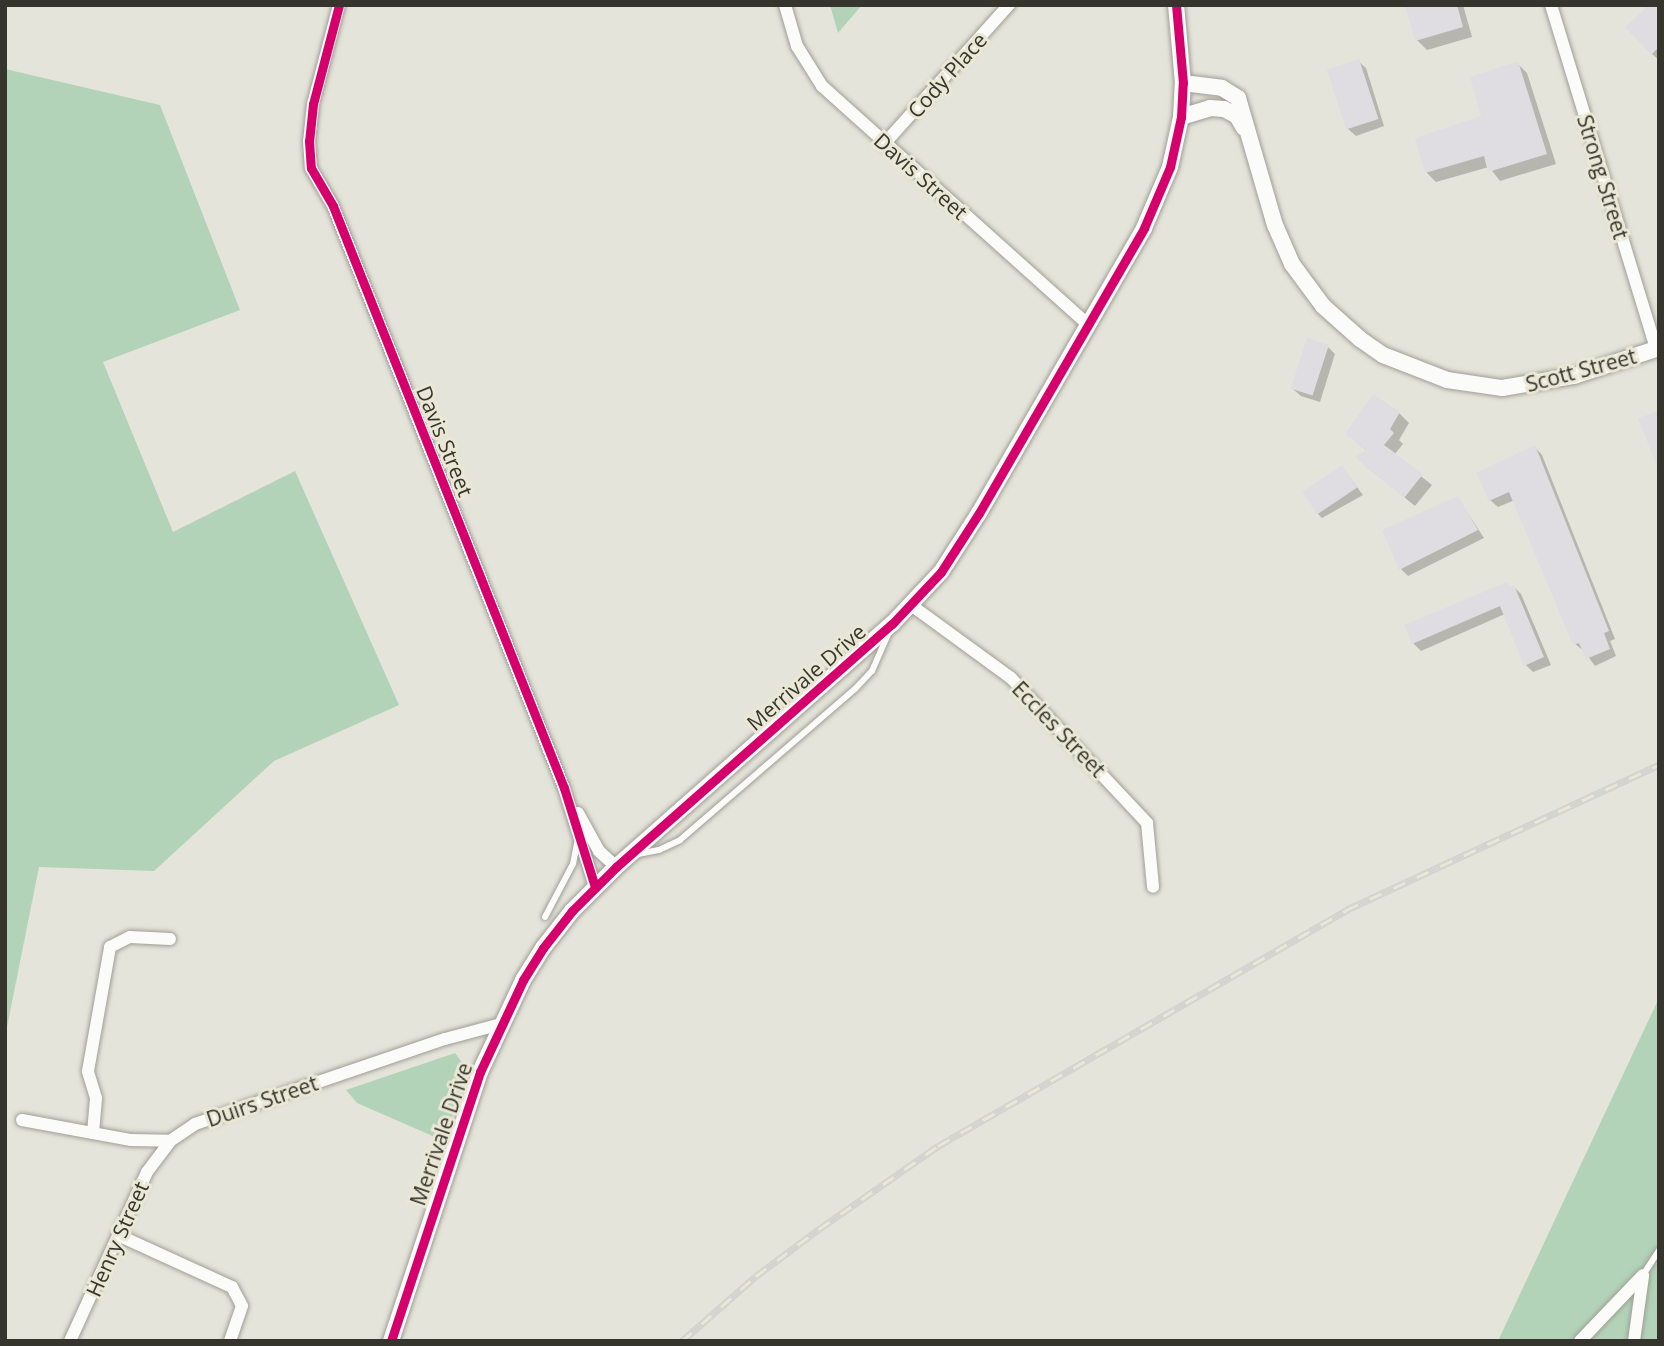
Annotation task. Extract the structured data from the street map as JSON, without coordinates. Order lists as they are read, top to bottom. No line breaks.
{"streets":{"street":["Cody Place","Davis Street","Strong Street","Scott Street","Merrivale Drive","Eccles Street","Duirs Street","Henry Street"]},"crossings":[["Cody Place","Davis Street"],["Davis Street","Merrivale Drive"],["Strong Street","Scott Street"],["Scott Street","Merrivale Drive"],["Merrivale Drive","Eccles Street"],["Merrivale Drive","Duirs Street"],["Duirs Street","Henry Street"]]}
